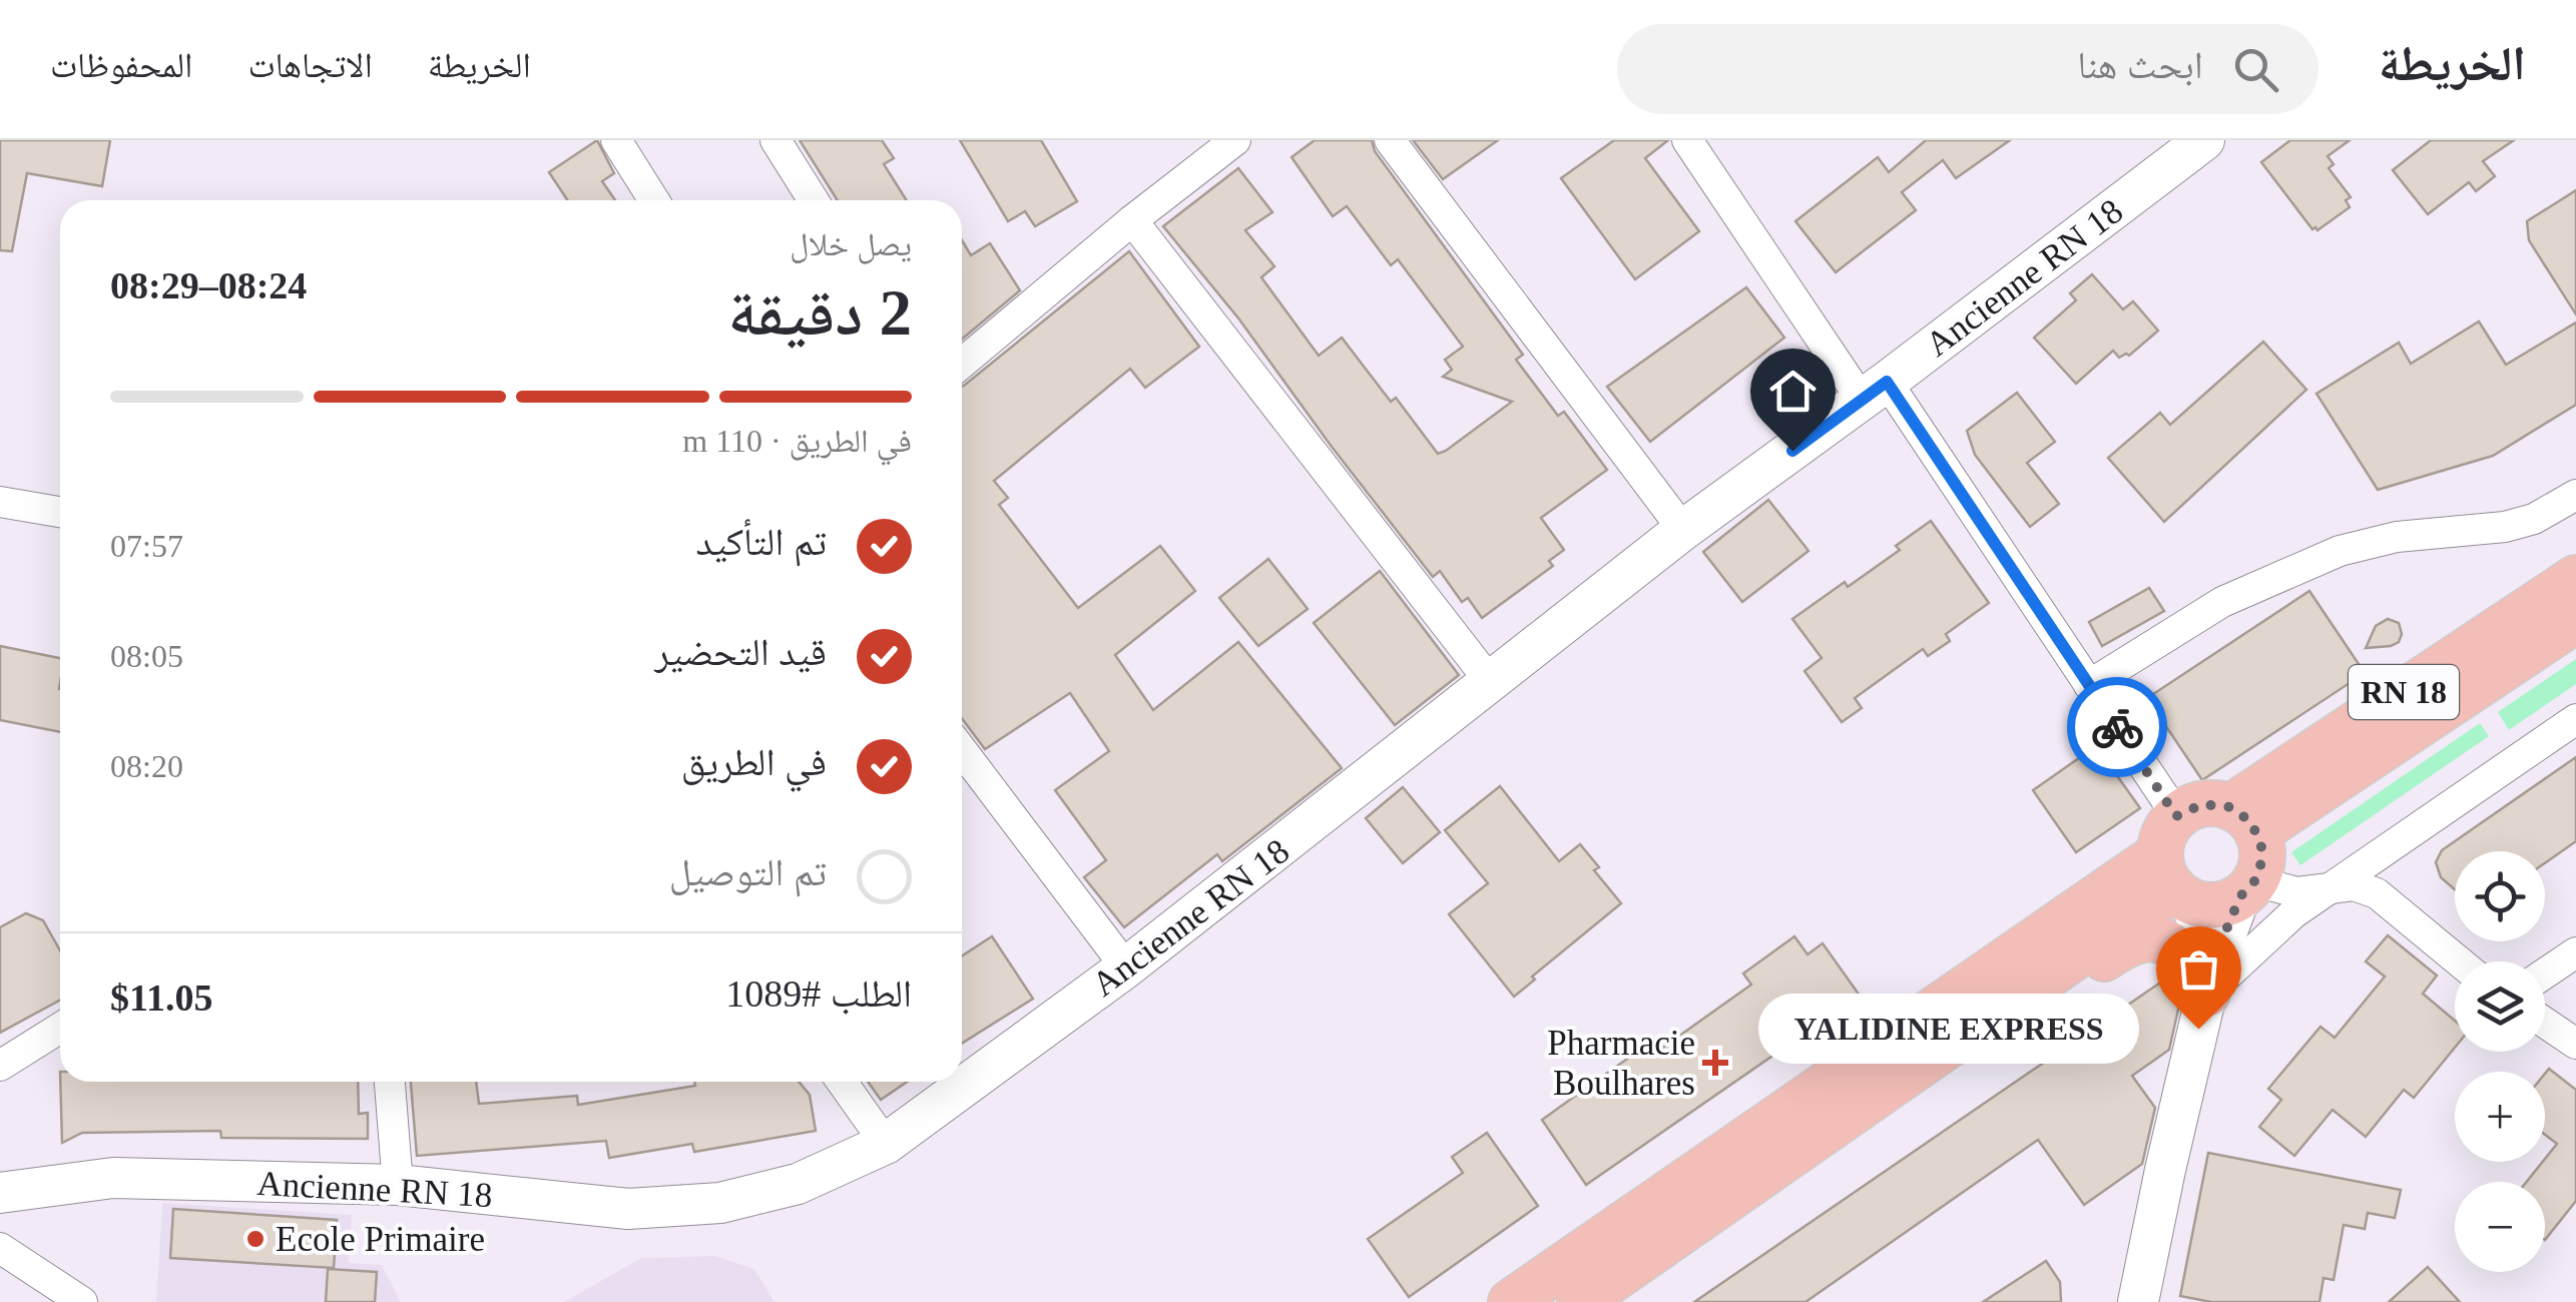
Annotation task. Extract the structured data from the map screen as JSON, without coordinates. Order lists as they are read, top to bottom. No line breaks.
{"streets":{"main road":["Ancienne RN 18","RN 18"]},"places":{"other":["YALIDINE EXPRESS","Ecole Primaire"],"health":["Pharmacie Boulhares"]},"page":{"header":"الخريطة","search":"ابحث هنا","nav":["الخريطة","الاتجاهات","المحفوظات"],"heading":["2 دقيقة","يصل خلال","08:24–08:29"],"panel":["الطلب #1089","$11.05"],"bar":"في الطريق · 110 m","list":[["تم التأكيد","07:57"],["قيد التحضير","08:05"],["في الطريق","08:20"],"تم التوصيل"],"map_buttons":["+","−"],"bubble":"YALIDINE EXPRESS"}}
